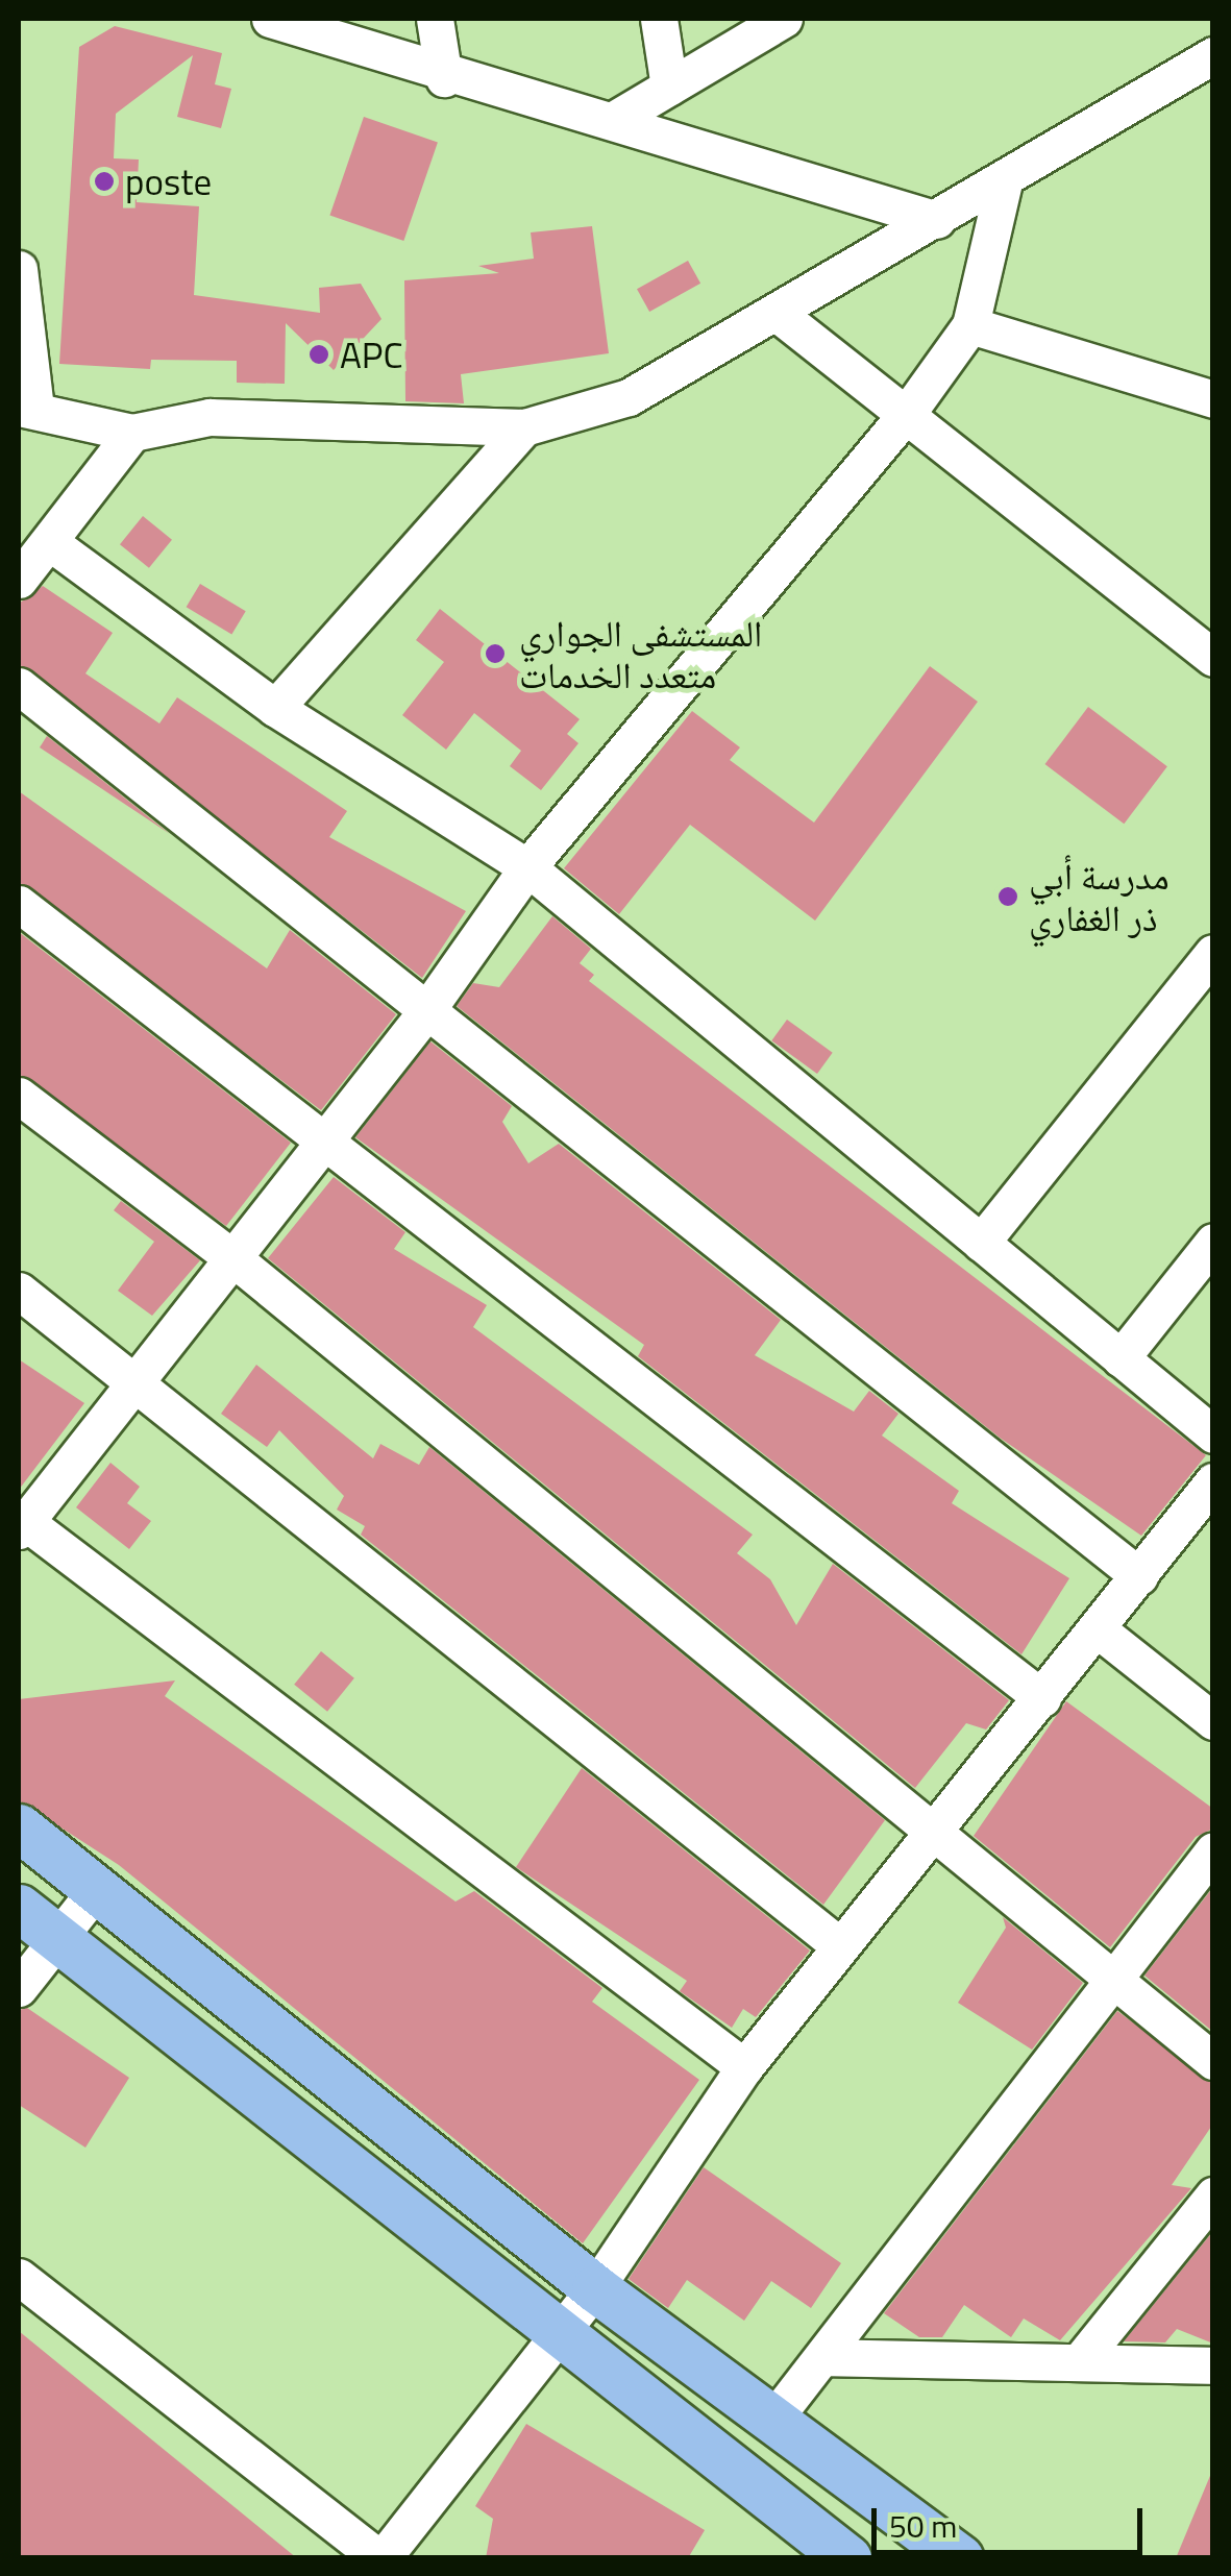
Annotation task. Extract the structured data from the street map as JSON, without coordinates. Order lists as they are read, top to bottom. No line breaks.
{"places":["poste","APC","المستشفى الجواري متعدد الخدمات","مدرسة أبي ذر الغفاري"],"scale_bar":"50 m"}
